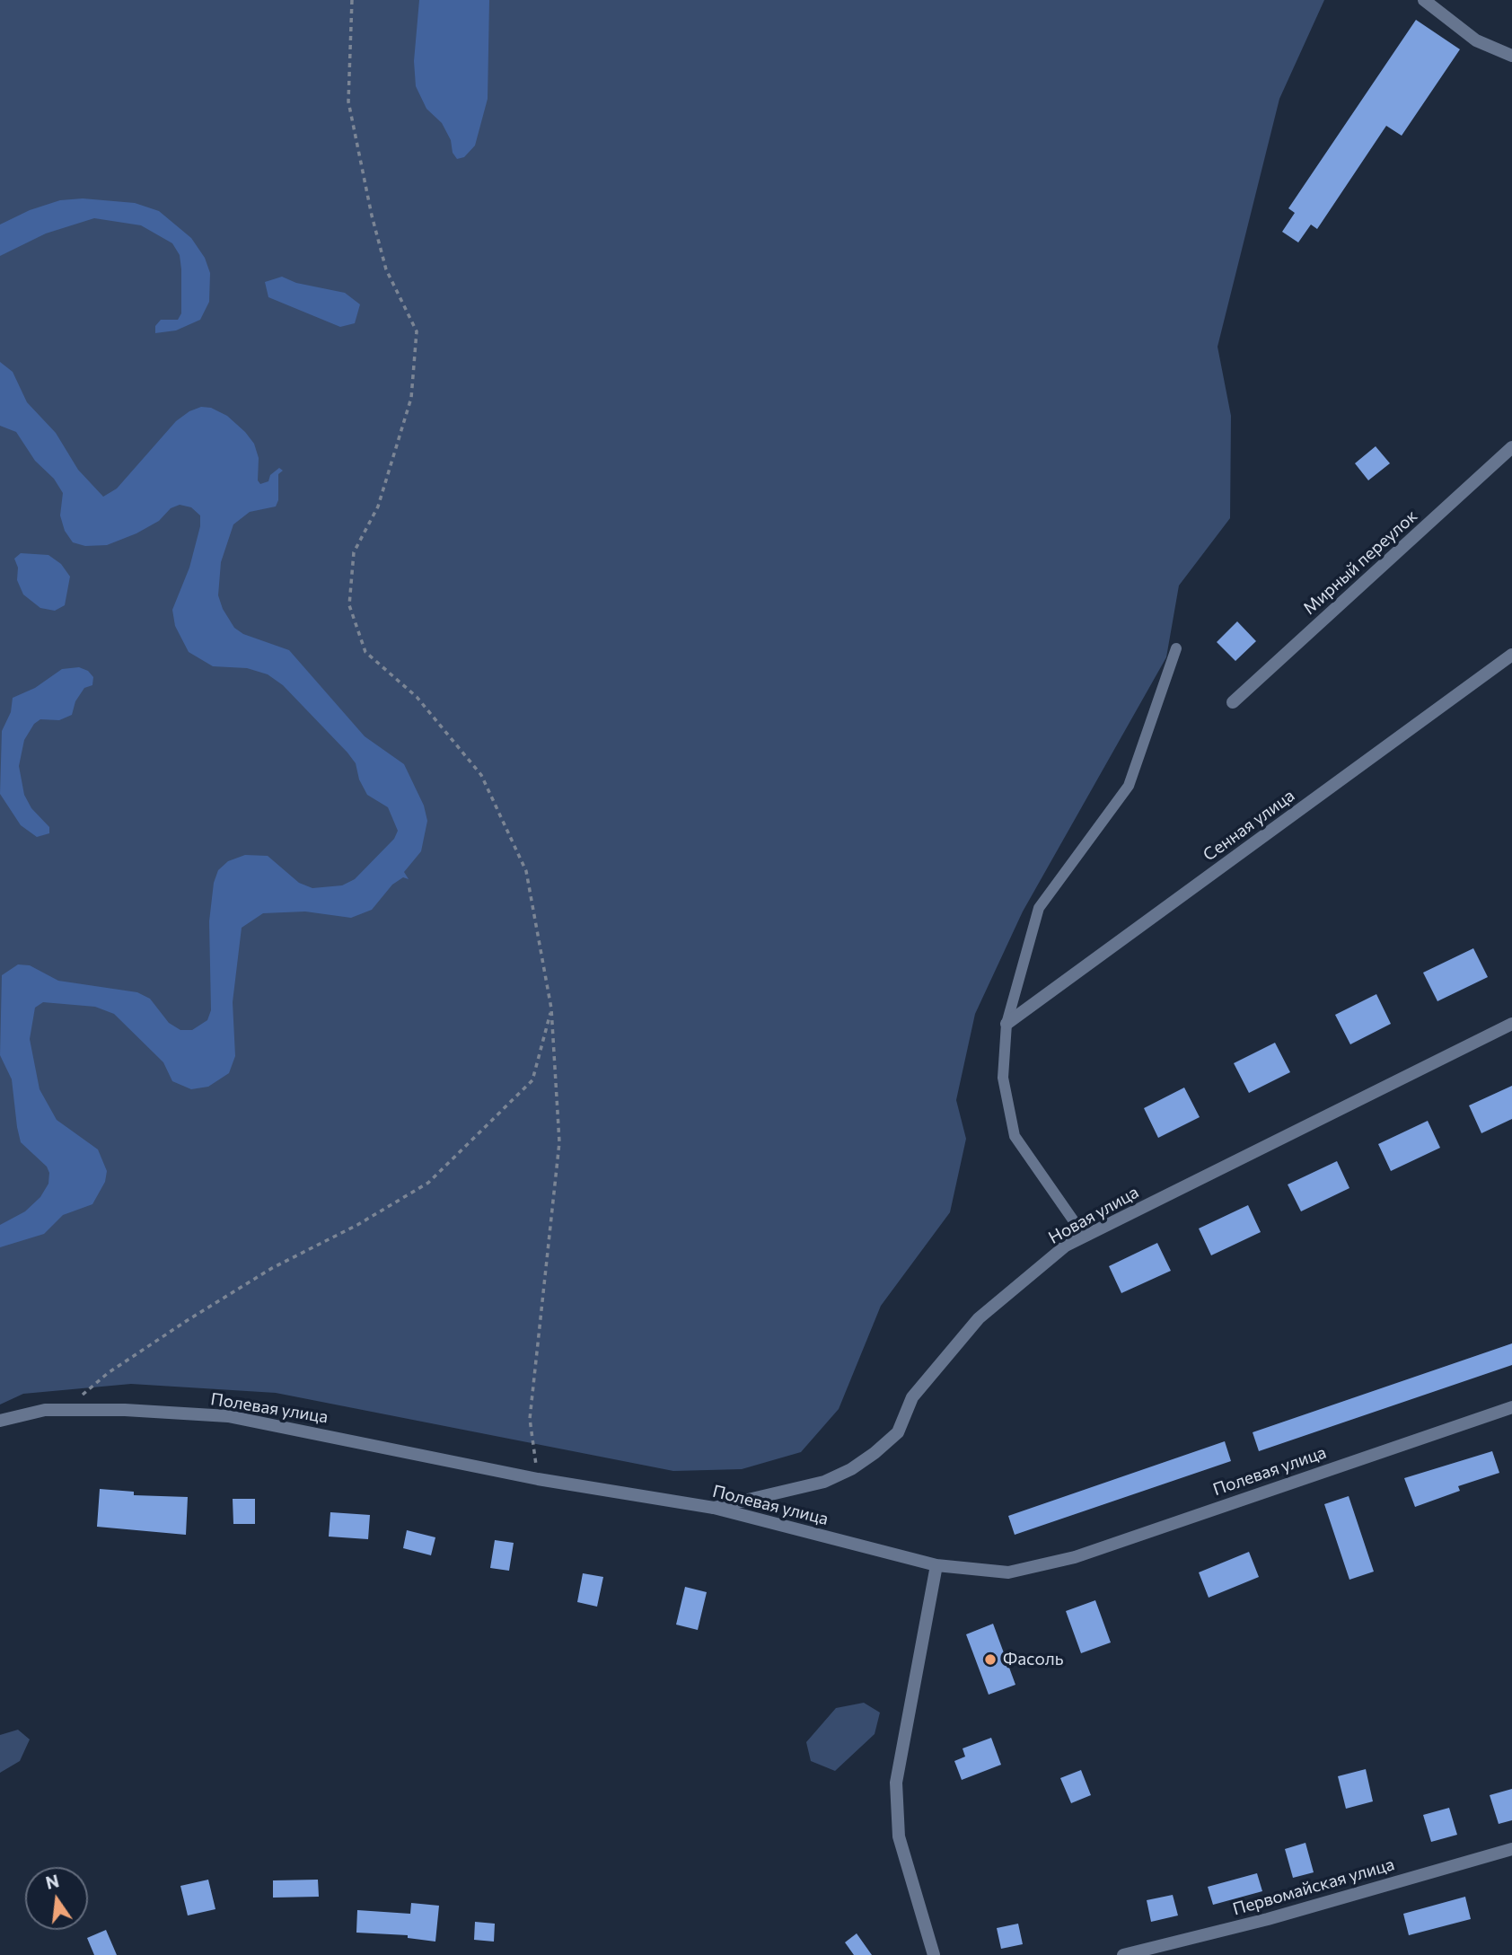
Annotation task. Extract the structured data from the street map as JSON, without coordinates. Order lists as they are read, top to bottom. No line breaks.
{"streets":{"street":["Мирный переулок","Сенная улица","Новая улица","Полевая улица","Первомайская улица"]},"crossings":[["Новая улица","Полевая улица"]],"places":["Фасоль"],"north":"top"}
